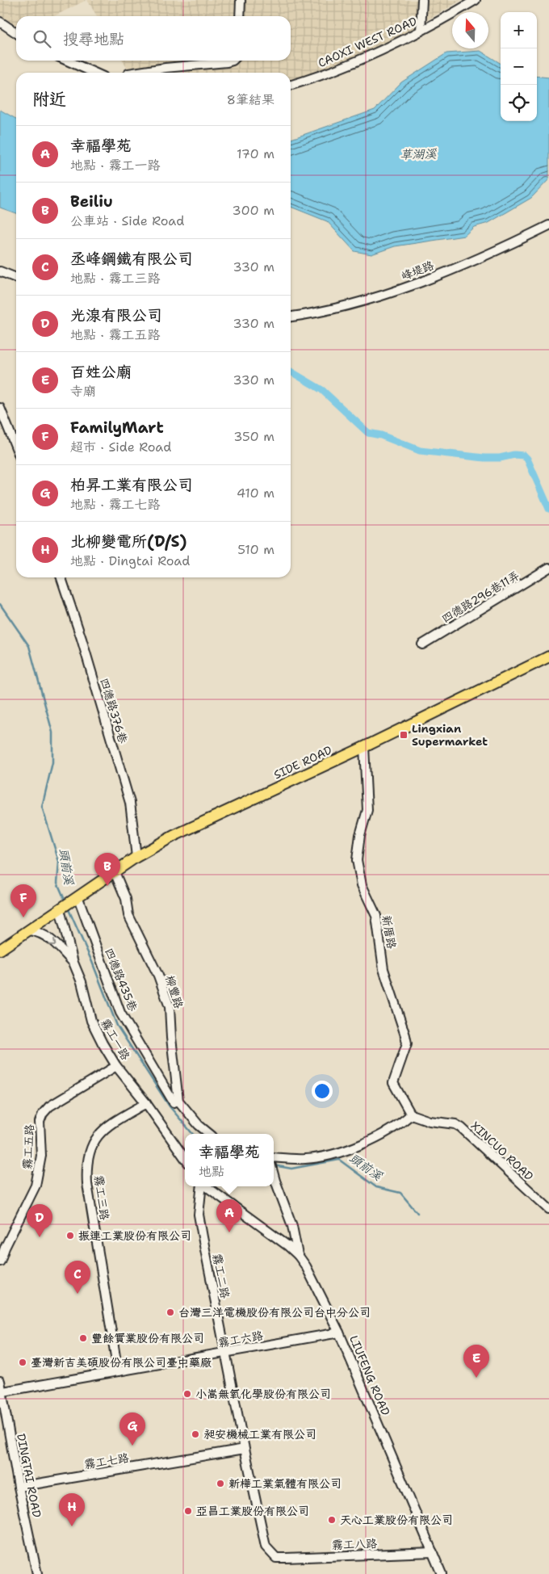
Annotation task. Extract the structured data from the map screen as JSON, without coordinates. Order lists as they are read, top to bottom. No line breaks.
{"streets":{"main road":["SIDE ROAD"],"street":["CAOXI WEST ROAD","峰堤路","四德路296巷11弄","四德路376巷","新厝路","四德路435巷","柳豐路","霧工一路","霧工五路","XINCUO ROAD","霧工三路","霧工二路","霧工六路","LIUFENG ROAD","霧工七路","DINGTAI ROAD","霧工八路"]},"crossings":[["四德路376巷","SIDE ROAD"],["SIDE ROAD","新厝路"],["SIDE ROAD","四德路435巷"],["SIDE ROAD","柳豐路"],["SIDE ROAD","霧工一路"],["新厝路","XINCUO ROAD"],["四德路435巷","柳豐路"],["霧工一路","霧工五路"],["霧工一路","霧工三路"],["霧工三路","霧工六路"],["霧工二路","霧工六路"],["霧工二路","霧工七路"],["霧工二路","霧工八路"],["霧工六路","LIUFENG ROAD"],["霧工六路","DINGTAI ROAD"],["LIUFENG ROAD","霧工八路"],["霧工七路","DINGTAI ROAD"]],"water":["草湖溪","頭前溪"],"places":{"transit":["Lingxian Supermarket"],"other":["振連工業股份有限公司","台灣三洋電機股份有限公司台中分公司","豐餘實業股份有限公司","臺灣新吉美碩股份有限公司臺中藥廠","小嵩無氧化學股份有限公司","昶安機械工業有限公司","新樺工業氣體有限公司","亞昌工業股份有限公司","天心工業股份有限公司"]},"north":"top","page":{"map_buttons":["+","−"],"search":"搜尋地點","heading":["附近","8筆結果"],"list":[{"mark":"A","name":"幸福學苑","note":"地點 · 霧工一路","value":"170 m"},{"mark":"B","name":"Beiliu","note":"公車站 · Side Road","value":"300 m"},{"mark":"C","name":"丞峰鋼鐵有限公司","note":"地點 · 霧工三路","value":"330 m"},{"mark":"D","name":"光湶有限公司","note":"地點 · 霧工五路","value":"330 m"},{"mark":"E","name":"百姓公廟","note":"寺廟","value":"330 m"},{"mark":"F","name":"FamilyMart","note":"超市 · Side Road","value":"350 m"},{"mark":"G","name":"柏昇工業有限公司","note":"地點 · 霧工七路","value":"410 m"},{"mark":"H","name":"北柳變電所(D/S)","note":"地點 · Dingtai Road","value":"510 m"}],"pins":["B","F","A","D","C","E","G","H"],"popup":["幸福學苑","地點"]}}
